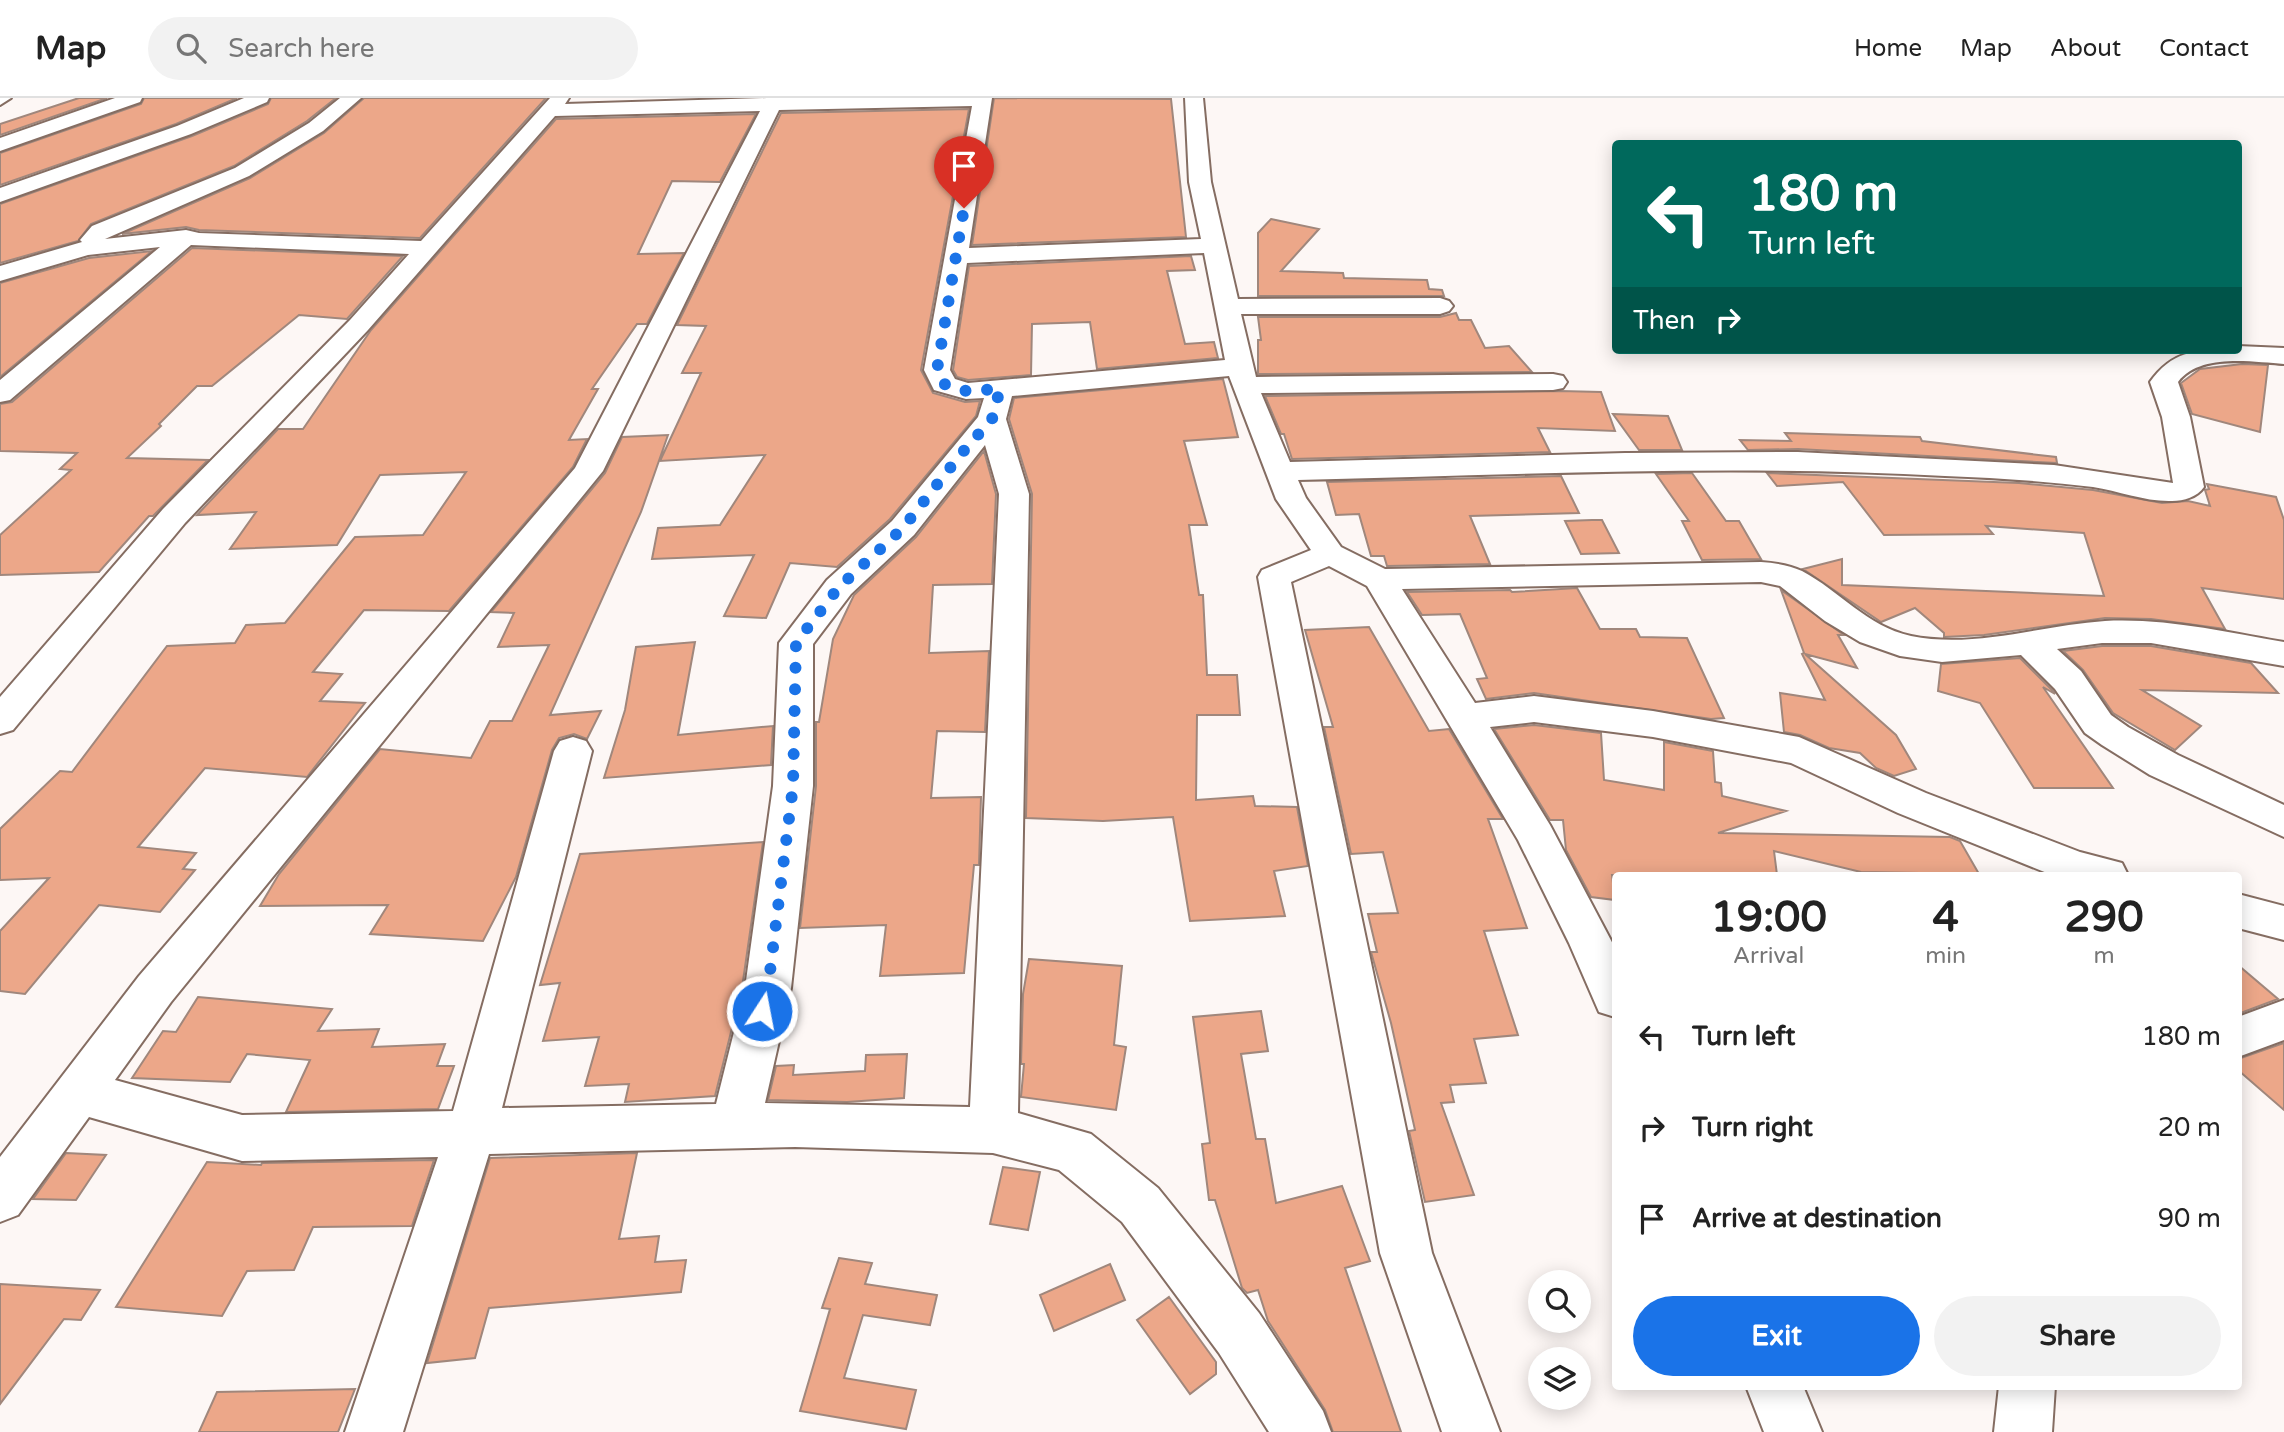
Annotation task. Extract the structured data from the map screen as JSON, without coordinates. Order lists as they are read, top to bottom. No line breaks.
{"page":{"header":"Map","search":"Search here","nav":["Home","Map","About","Contact"],"turn":["180 m","Turn left"],"then":"Then","eta":["19:00","Arrival","4","min","290","m"],"list":[{"name":"Turn left","value":"180 m"},{"name":"Turn right","value":"20 m"},{"name":"Arrive at destination","value":"90 m"}],"buttons":["Exit","Share"]}}
